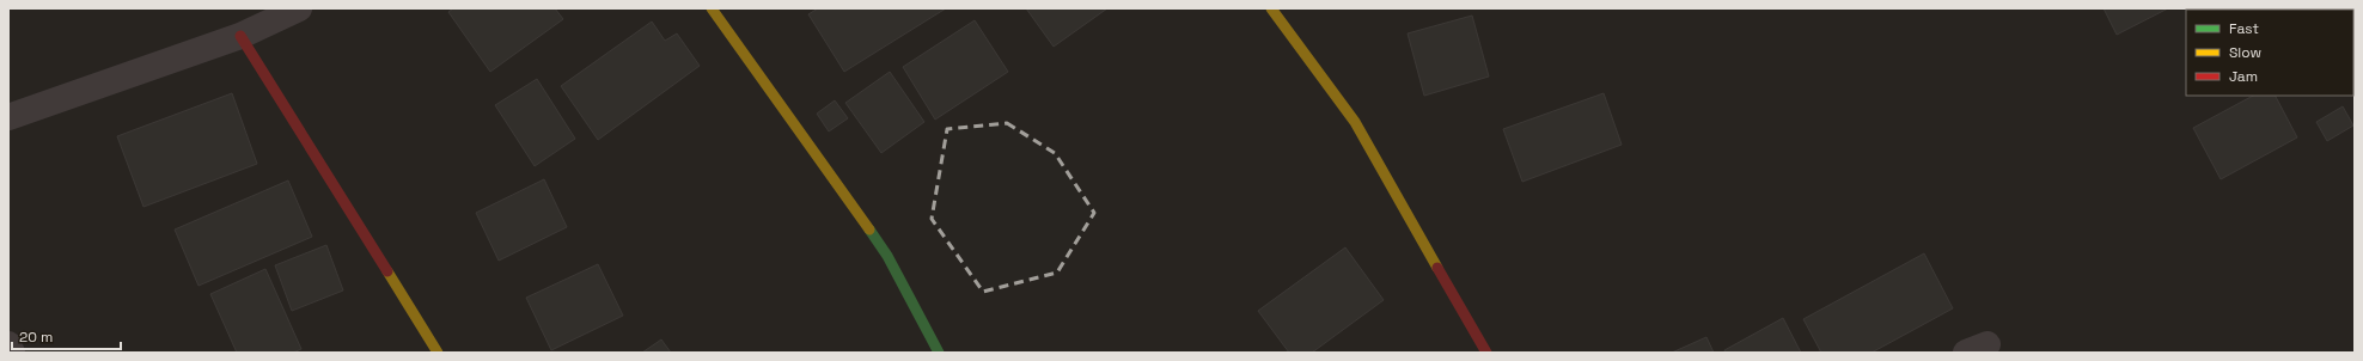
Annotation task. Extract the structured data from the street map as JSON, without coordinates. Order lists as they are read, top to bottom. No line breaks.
{"legend":["Fast","Slow","Jam"],"scale_bar":"20 m"}
